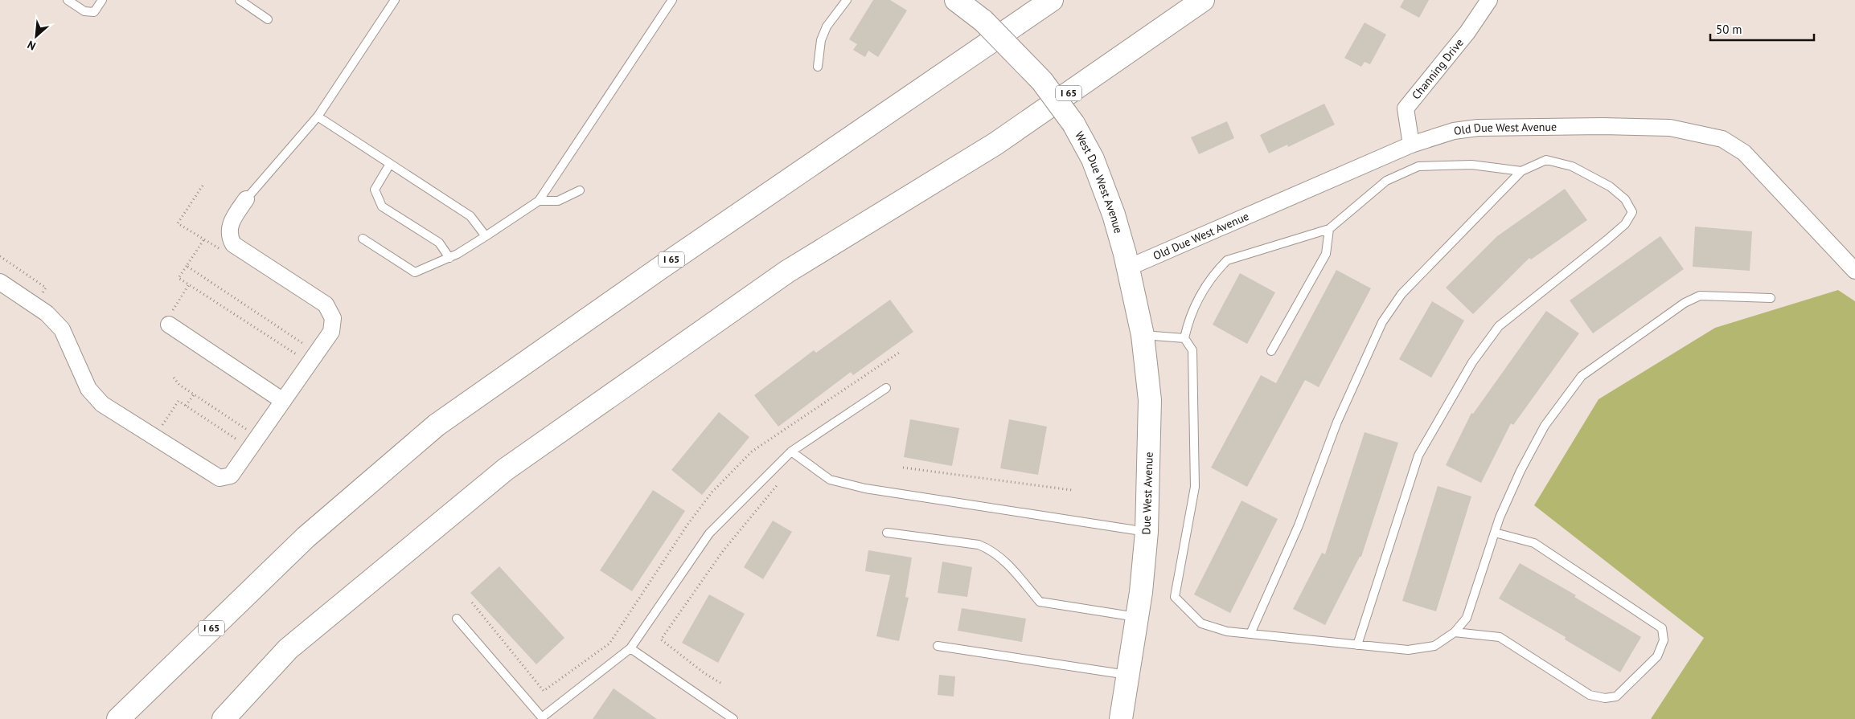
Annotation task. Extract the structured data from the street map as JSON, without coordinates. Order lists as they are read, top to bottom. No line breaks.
{"streets":{"main road":["I 65","West Due West Avenue","Due West Avenue"],"street":["Channing Drive","Old Due West Avenue"]},"crossings":[["Channing Drive","Old Due West Avenue"],["Old Due West Avenue","West Due West Avenue"],["Old Due West Avenue","Due West Avenue"],["West Due West Avenue","Due West Avenue"]],"scale_bar":"50 m","north":"bottom left"}
